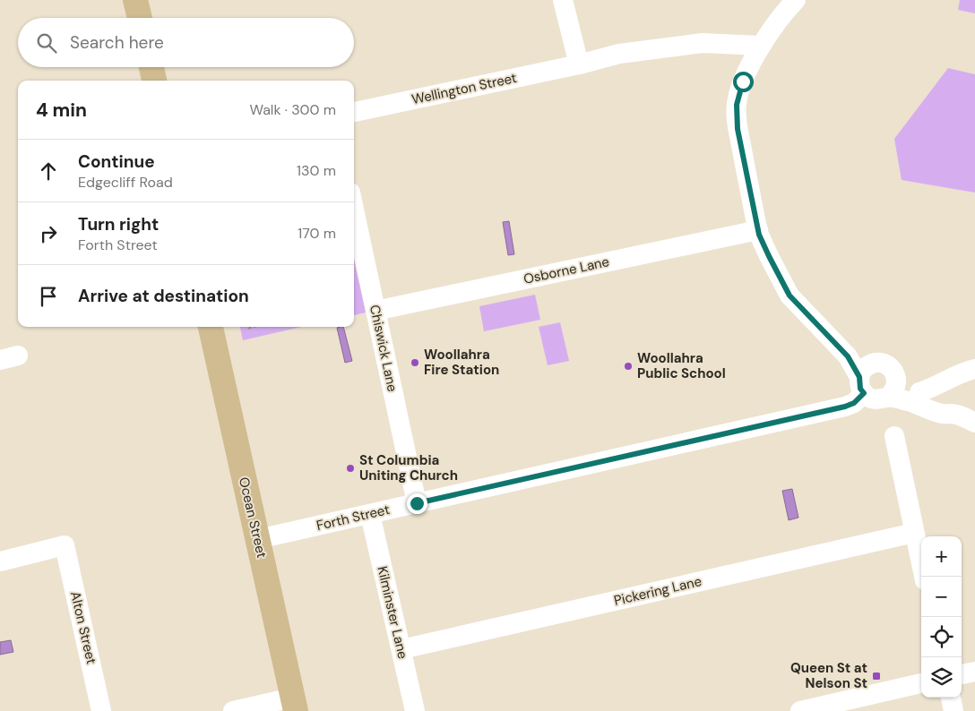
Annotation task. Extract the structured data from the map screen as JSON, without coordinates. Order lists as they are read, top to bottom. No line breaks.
{"streets":{"main road":["Ocean Street"],"street":["Wellington Street","Osborne Lane","Chiswick Lane","Forth Street","Pickering Lane","Kilminster Lane","Alton Street"]},"crossings":[["Osborne Lane","Chiswick Lane"],["Chiswick Lane","Forth Street"],["Ocean Street","Forth Street"],["Forth Street","Kilminster Lane"],["Pickering Lane","Kilminster Lane"]],"places":{"other":["Woollahra Fire Station","Woollahra Public School","St Columbia Uniting Church"],"transit":["Queen St at Nelson St"]},"page":{"search":"Search here","heading":["4 min","Walk · 300 m"],"list":[["Continue","Edgecliff Road","130 m"],["Turn right","Forth Street","170 m"],"Arrive at destination"],"map_buttons":["+","−"]}}
